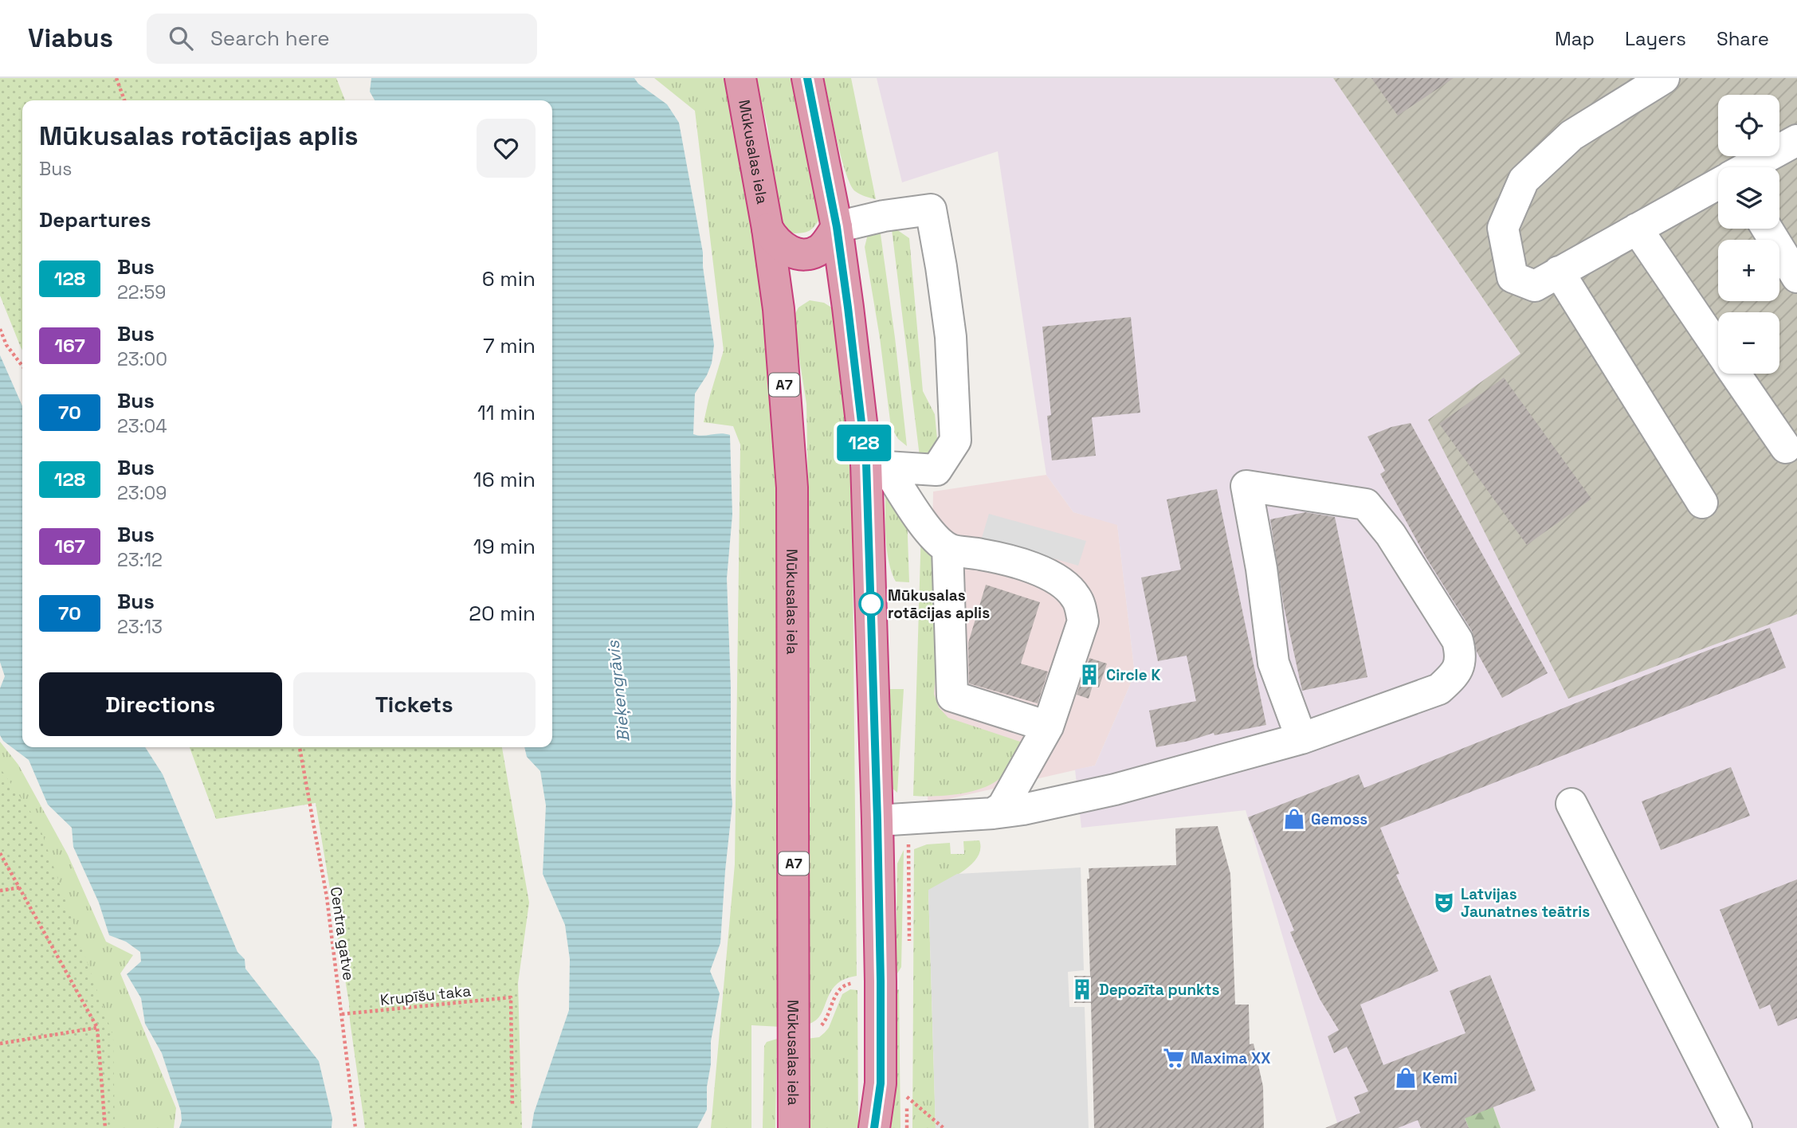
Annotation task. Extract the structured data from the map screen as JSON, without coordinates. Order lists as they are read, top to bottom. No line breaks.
{"streets":{"highway":["Mūkusalas iela","A7"],"path":["Centra gatve","Krupīšu taka"]},"crossings":[["Centra gatve","Krupīšu taka"]],"water":["Bieķengrāvis"],"places":{"other":["Mūkusalas rotācijas aplis"],"building":["Circle K","Depozīta punkts"],"shop":["Gemoss","Kemi"],"theatre":["Latvijas Jaunatnes teātris"],"supermarket":["Maxima XX"]},"lines":["bus line 128"],"page":{"header":"Viabus","search":"Search here","nav":["Map","Layers","Share"],"on_map":"128","map_buttons":["+","−"],"heading":[["Mūkusalas rotācijas aplis","Bus"],"Departures"],"list":[{"mark":"128","name":"Bus","note":"22:59","value":"6 min"},{"mark":"167","name":"Bus","note":"23:00","value":"7 min"},{"mark":"70","name":"Bus","note":"23:04","value":"11 min"},{"mark":"128","name":"Bus","note":"23:09","value":"16 min"},{"mark":"167","name":"Bus","note":"23:12","value":"19 min"},{"mark":"70","name":"Bus","note":"23:13","value":"20 min"}],"buttons":["Directions","Tickets"]}}
